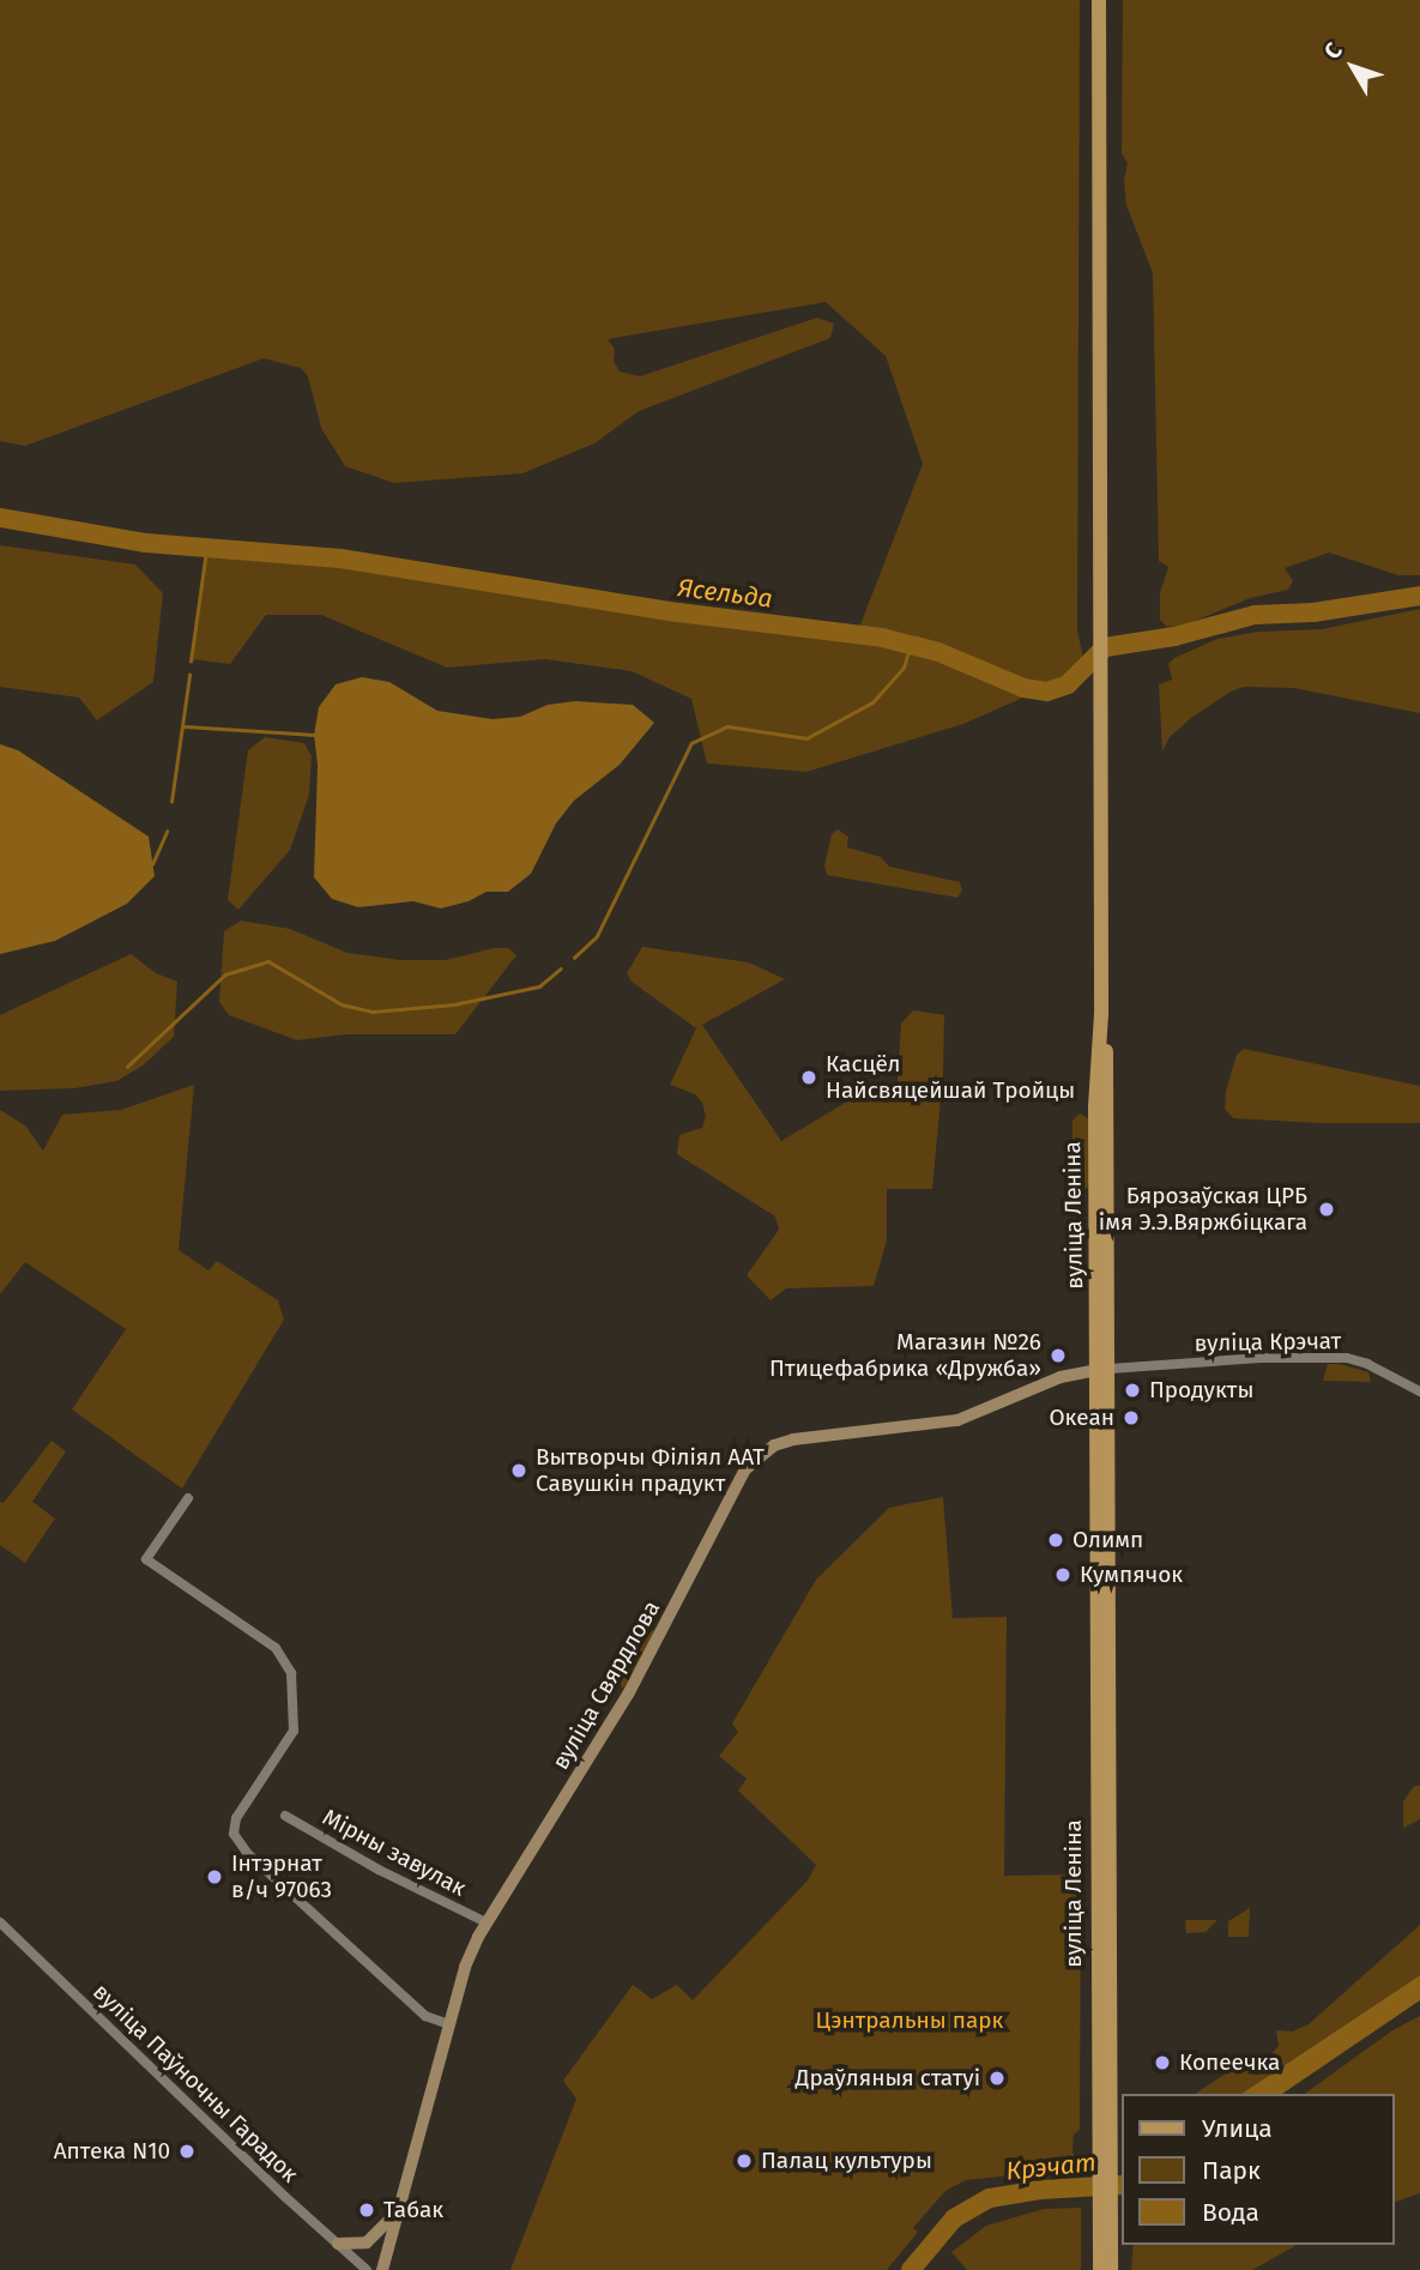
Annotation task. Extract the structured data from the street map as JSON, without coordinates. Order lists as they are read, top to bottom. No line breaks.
{"streets":{"main road":["вуліца Леніна","вуліца Свярдлова"],"street":["вуліца Крэчат","Мірны завулак","вуліца Паўночны Гарадок"]},"crossings":[["вуліца Леніна","вуліца Крэчат"],["вуліца Леніна","вуліца Свярдлова"],["вуліца Крэчат","вуліца Свярдлова"],["вуліца Свярдлова","Мірны завулак"]],"water":["Ясельда","Крэчат"],"parks":["Цэнтральны парк"],"places":["Касцёл Найсвяцейшай Тройцы","Бярозаўская ЦРБ імя Э.Э.Вяржбіцкага","Магазин №26 Птицефабрика «Дружба»","Продукты","Океан","Вытворчы Філіял ААТ Савушкін прадукт","Олимп","Кумпячок","Інтэрнат в/ч 97063","Копеечка","Драўляныя статуі","Аптека N10","Палац культуры","Табак"],"legend":["Улица","Парк","Вода"],"north":"top left"}
